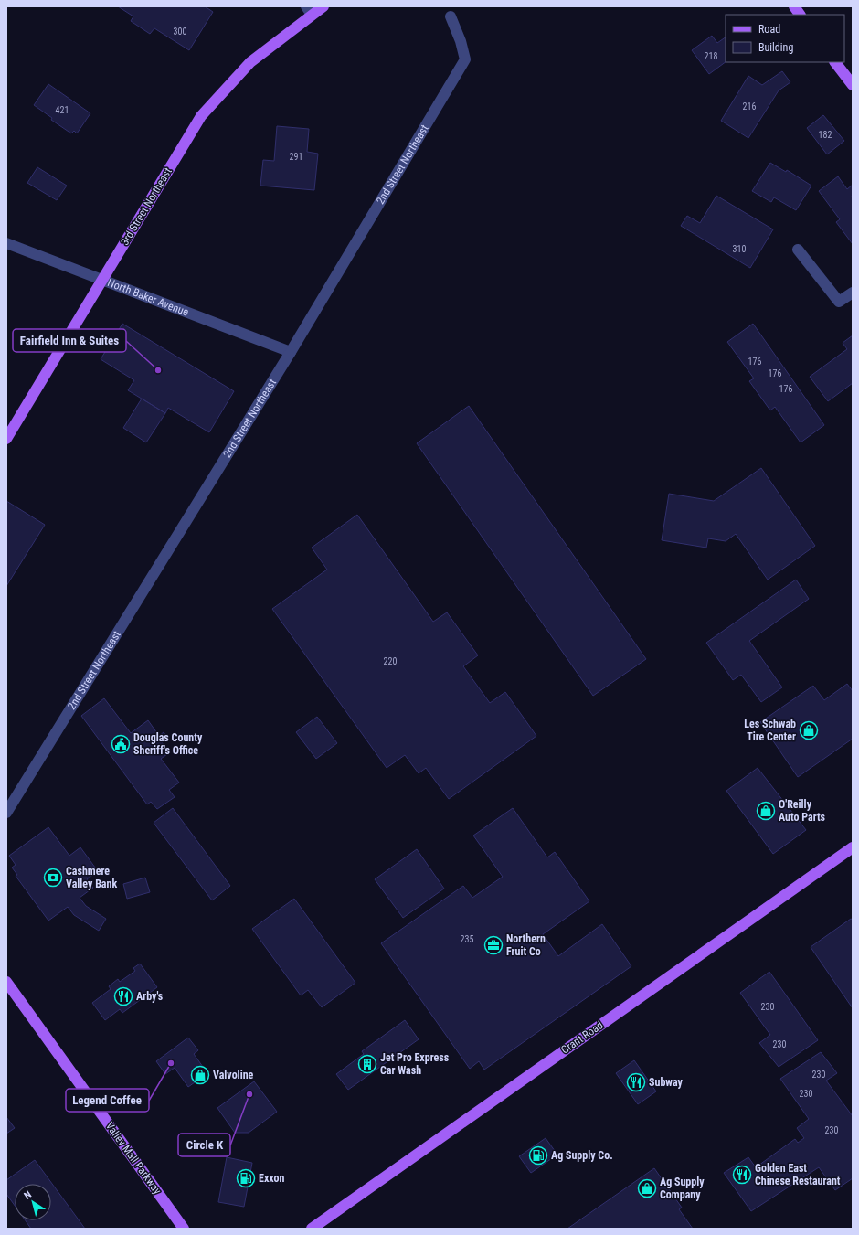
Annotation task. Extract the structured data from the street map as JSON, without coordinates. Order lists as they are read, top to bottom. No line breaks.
{"streets":{"main road":["3rd Street Northeast","Grant Road","Valley Mall Parkway"],"street":["2nd Street Northeast","North Baker Avenue"]},"crossings":[["2nd Street Northeast","North Baker Avenue"],["3rd Street Northeast","North Baker Avenue"]],"places":{"other":["Fairfield Inn & Suites","Legend Coffee","Circle K"],"shop":["Les Schwab Tire Center","O'Reilly Auto Parts","Valvoline","Ag Supply Company"],"public building":["Douglas County Sheriff's Office"],"bank":["Cashmere Valley Bank"],"office":["Northern Fruit Co"],"restaurant":["Arby's","Subway","Golden East Chinese Restaurant"],"building":["Jet Pro Express Car Wash"],"fuel station":["Ag Supply Co.","Exxon"]},"house_numbers":["300","218","216","421","182","291","310","176","176","176","220","235","230","230","230","230","230"],"legend":["Road","Building"],"north":"top left"}
